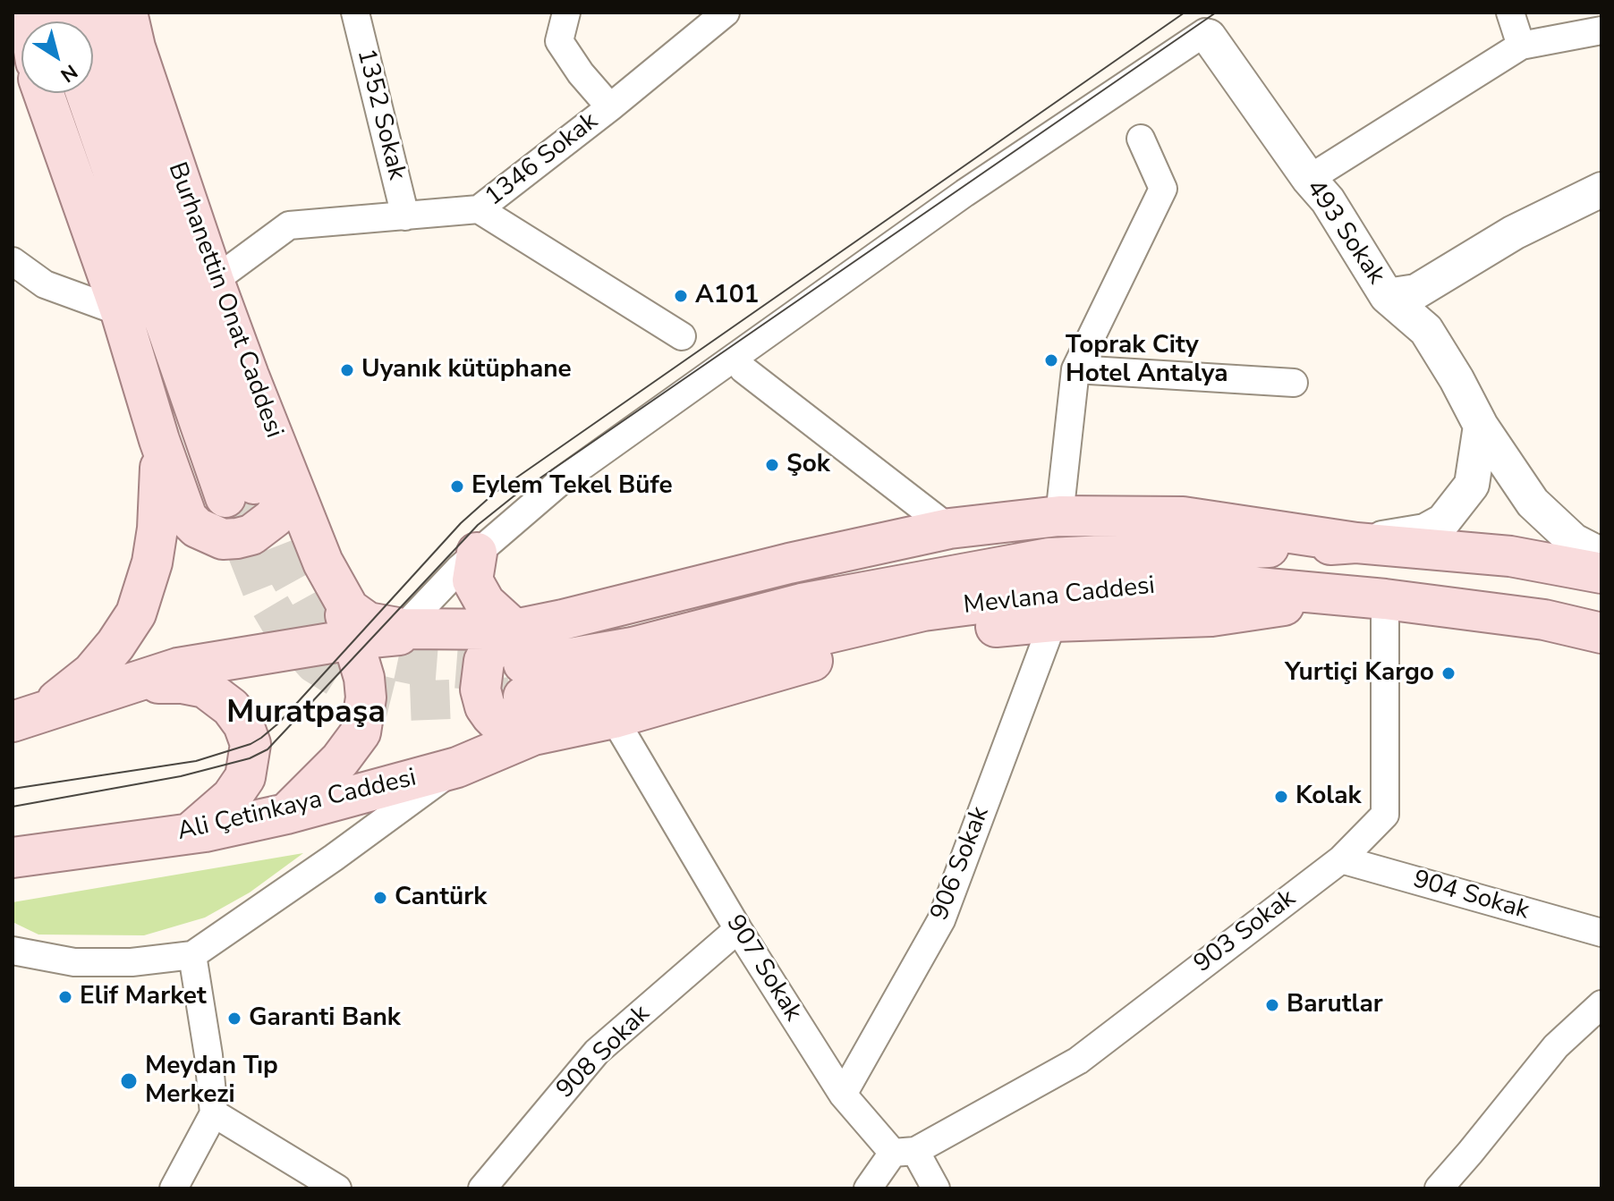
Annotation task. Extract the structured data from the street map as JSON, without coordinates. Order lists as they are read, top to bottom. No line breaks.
{"streets":{"main road":["Burhanettin Onat Caddesi","Mevlana Caddesi","Ali Çetinkaya Caddesi"],"street":["1352 Sokak","1346 Sokak","493 Sokak","906 Sokak","904 Sokak","903 Sokak","907 Sokak","908 Sokak"]},"crossings":[["1352 Sokak","1346 Sokak"],["1346 Sokak","Burhanettin Onat Caddesi"],["Mevlana Caddesi","Ali Çetinkaya Caddesi"],["Mevlana Caddesi","903 Sokak"],["Ali Çetinkaya Caddesi","906 Sokak"],["Ali Çetinkaya Caddesi","907 Sokak"],["906 Sokak","907 Sokak"],["904 Sokak","903 Sokak"],["903 Sokak","907 Sokak"],["907 Sokak","908 Sokak"]],"districts":["Muratpaşa"],"places":["A101","Toprak City Hotel Antalya","Uyanık kütüphane","Şok","Eylem Tekel Büfe","Yurtiçi Kargo","Kolak","Cantürk","Elif Market","Barutlar","Garanti Bank","Meydan Tıp Merkezi"],"north":"bottom right"}
